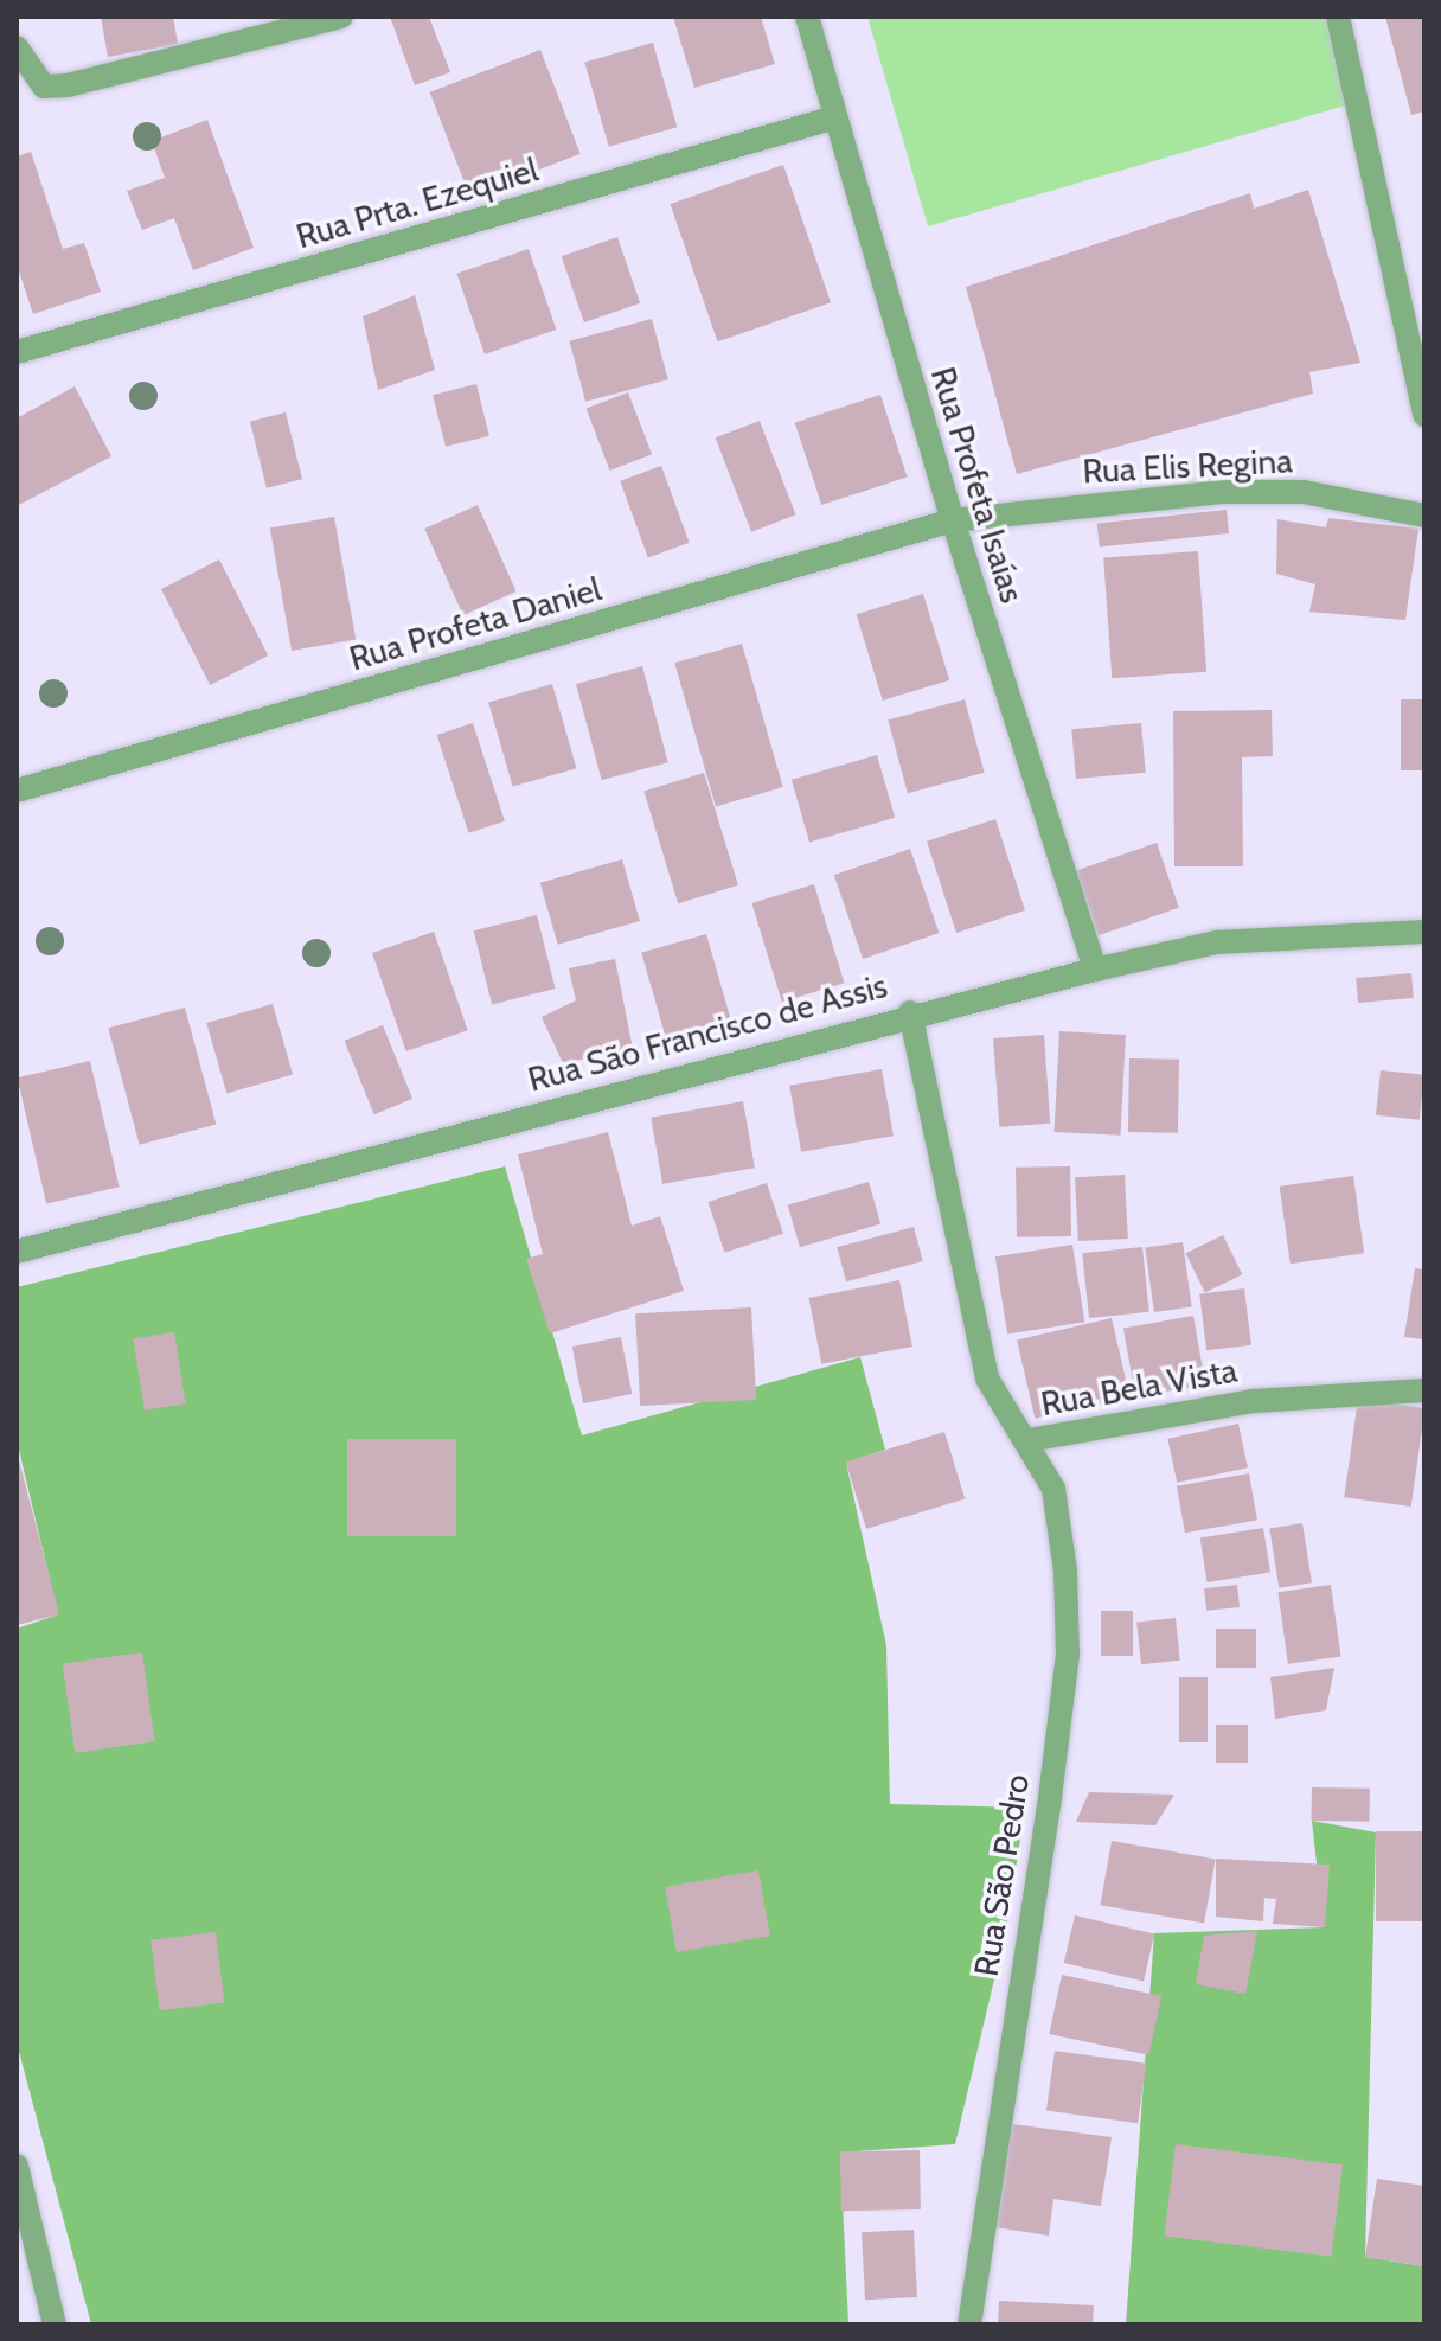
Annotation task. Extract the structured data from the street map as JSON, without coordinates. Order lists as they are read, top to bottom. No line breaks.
{"streets":{"street":["Rua Prta. Ezequiel","Rua Elis Regina","Rua Profeta Isaías","Rua Profeta Daniel","Rua São Francisco de Assis","Rua Bela Vista","Rua São Pedro"]},"crossings":[["Rua Prta. Ezequiel","Rua Profeta Isaías"],["Rua Elis Regina","Rua Profeta Isaías"],["Rua Elis Regina","Rua Profeta Daniel"],["Rua Profeta Isaías","Rua Profeta Daniel"],["Rua Profeta Isaías","Rua São Francisco de Assis"],["Rua São Francisco de Assis","Rua Bela Vista"],["Rua Bela Vista","Rua São Pedro"]]}
